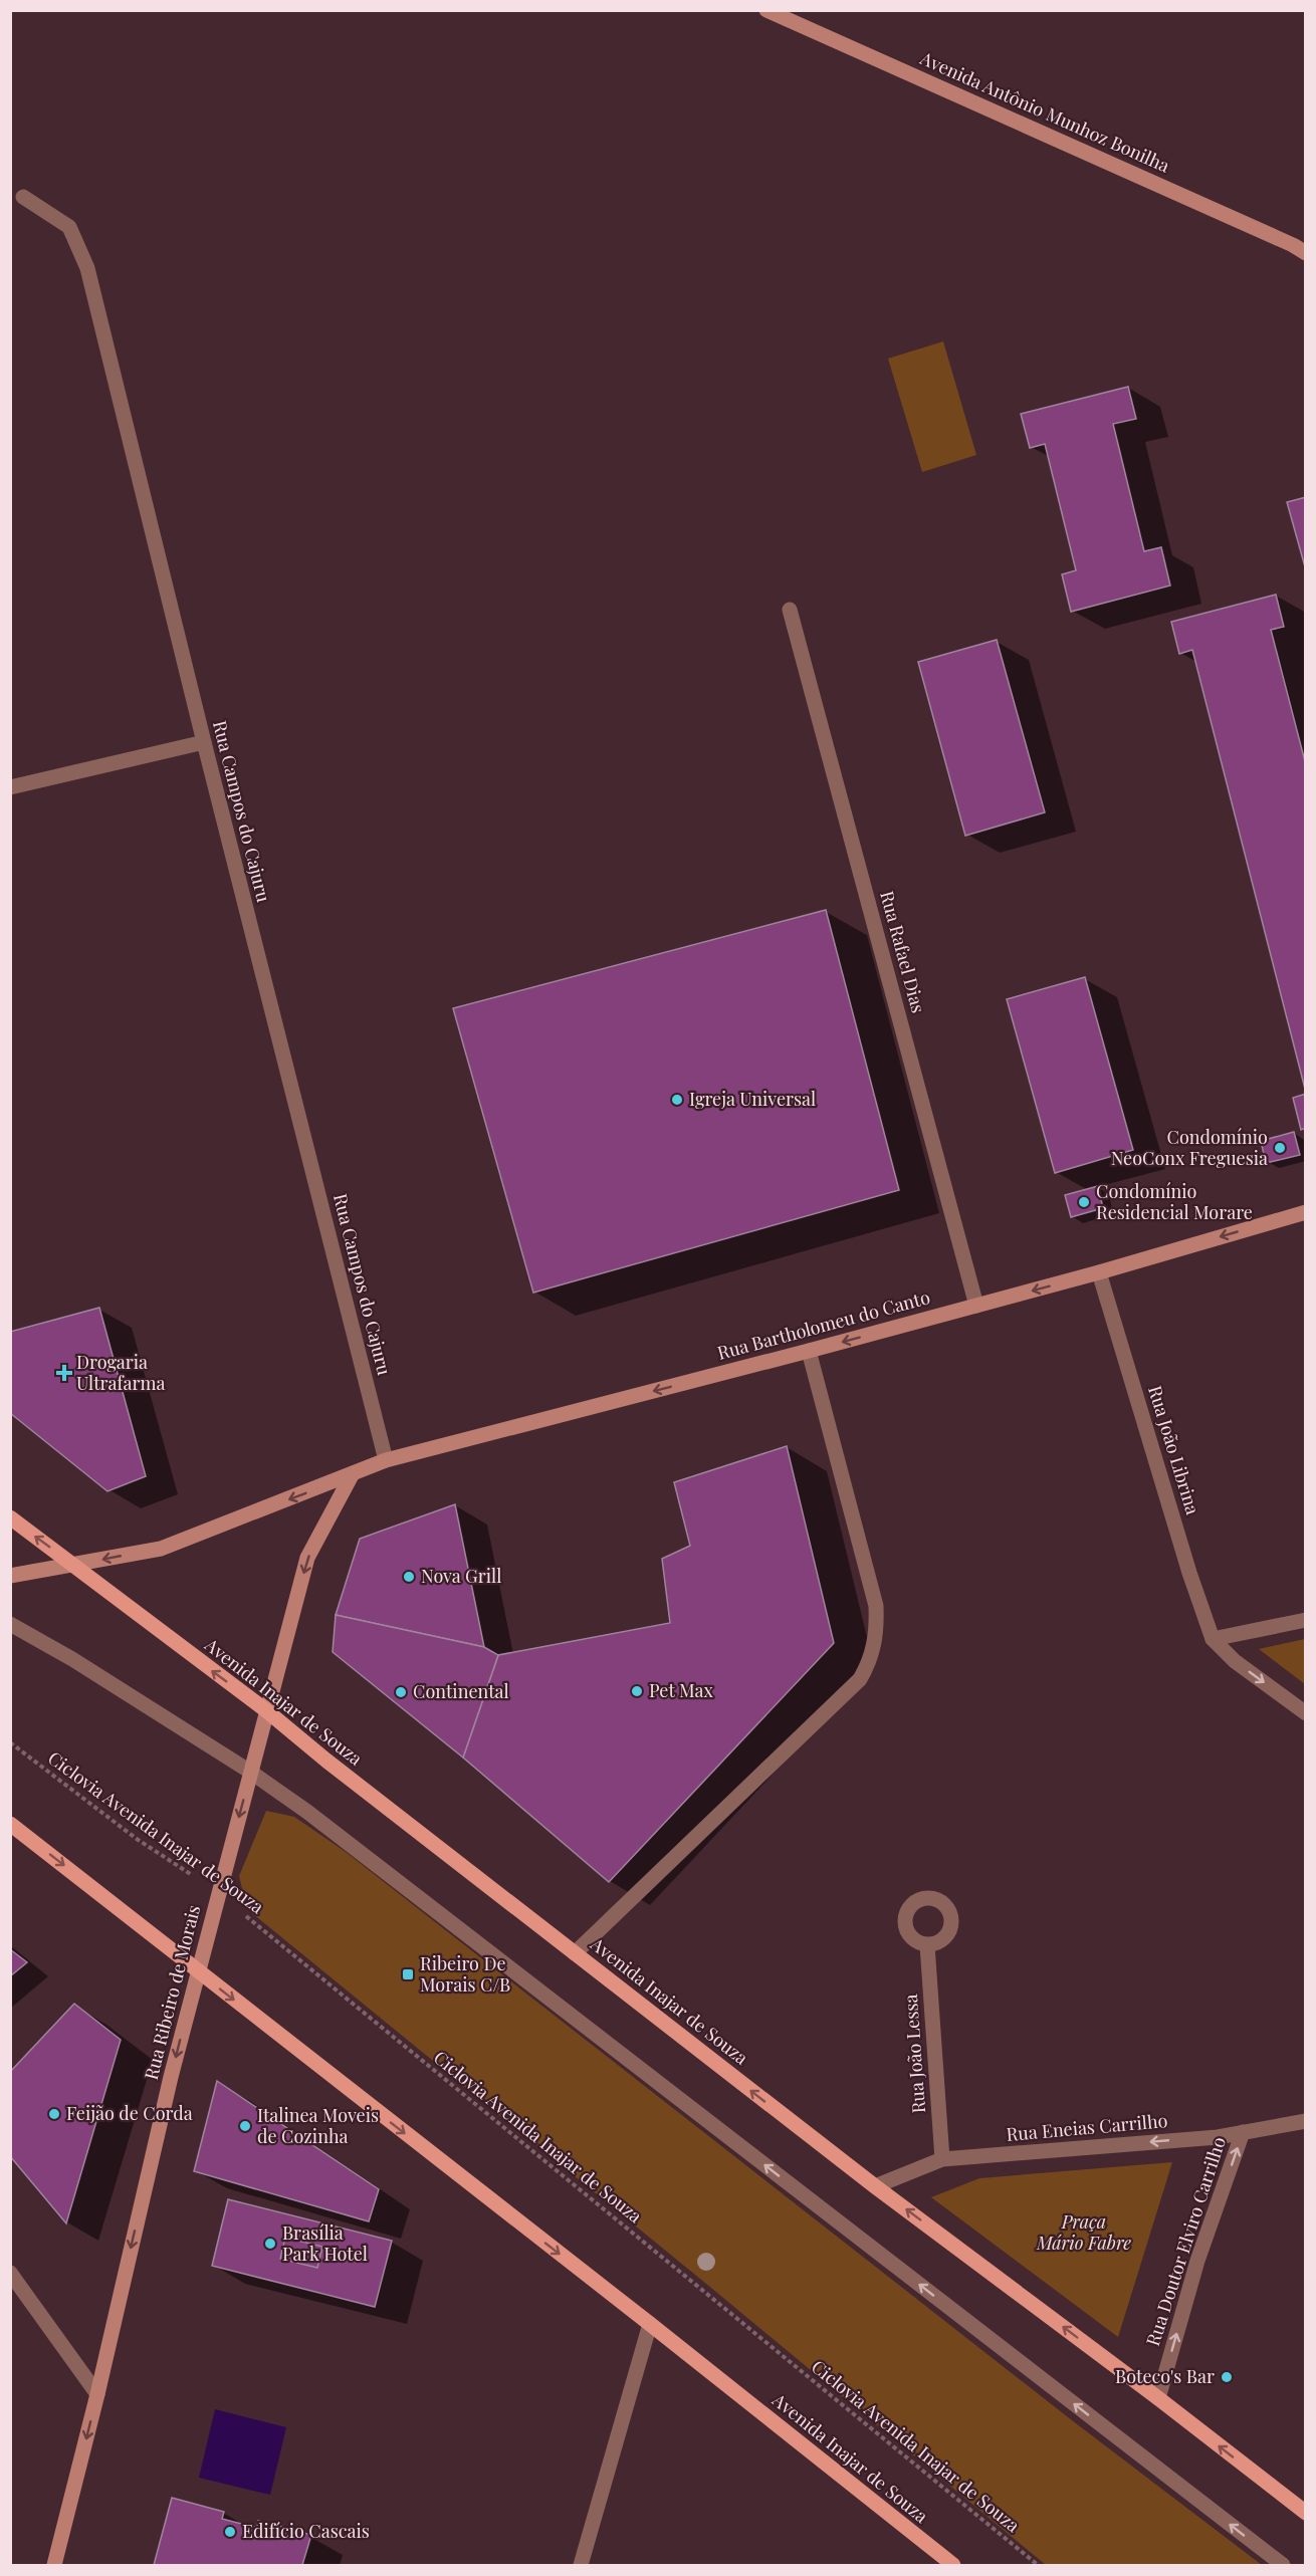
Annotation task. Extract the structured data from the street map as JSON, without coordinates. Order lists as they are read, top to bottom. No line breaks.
{"streets":{"main road":["Avenida Antônio Munhoz Bonilha","Rua Bartholomeu do Canto","Avenida Inajar de Souza","Rua Ribeiro de Morais"],"street":["Rua Campos do Cajuru","Rua Rafael Dias","Rua João Librina","Rua João Lessa","Rua Eneias Carrilho","Rua Doutor Elviro Carrilho"],"path":["Ciclovia Avenida Inajar de Souza"]},"crossings":[["Rua Campos do Cajuru","Rua Bartholomeu do Canto"],["Rua Rafael Dias","Rua Bartholomeu do Canto"],["Rua Bartholomeu do Canto","Rua João Librina"],["Rua Bartholomeu do Canto","Avenida Inajar de Souza"],["Rua Bartholomeu do Canto","Rua Ribeiro de Morais"],["Avenida Inajar de Souza","Rua Ribeiro de Morais"],["Avenida Inajar de Souza","Rua Eneias Carrilho"],["Avenida Inajar de Souza","Rua Doutor Elviro Carrilho"],["Ciclovia Avenida Inajar de Souza","Rua Ribeiro de Morais"],["Rua João Lessa","Rua Eneias Carrilho"],["Rua Eneias Carrilho","Rua Doutor Elviro Carrilho"]],"one_way":["Rua Bartholomeu do Canto","Rua Ribeiro de Morais","Rua Eneias Carrilho","Rua Doutor Elviro Carrilho"],"parks":["Praça Mário Fabre"],"places":{"other":["Igreja Universal","Condomínio NeoConx Freguesia","Condomínio Residencial Morare","Nova Grill","Pet Max","Continental","Feijão de Corda","Italinea Moveis de Cozinha","Brasília Park Hotel","Boteco's Bar","Edifício Cascais"],"health":["Drogaria Ultrafarma"],"transit":["Ribeiro De Morais C/B"]}}
